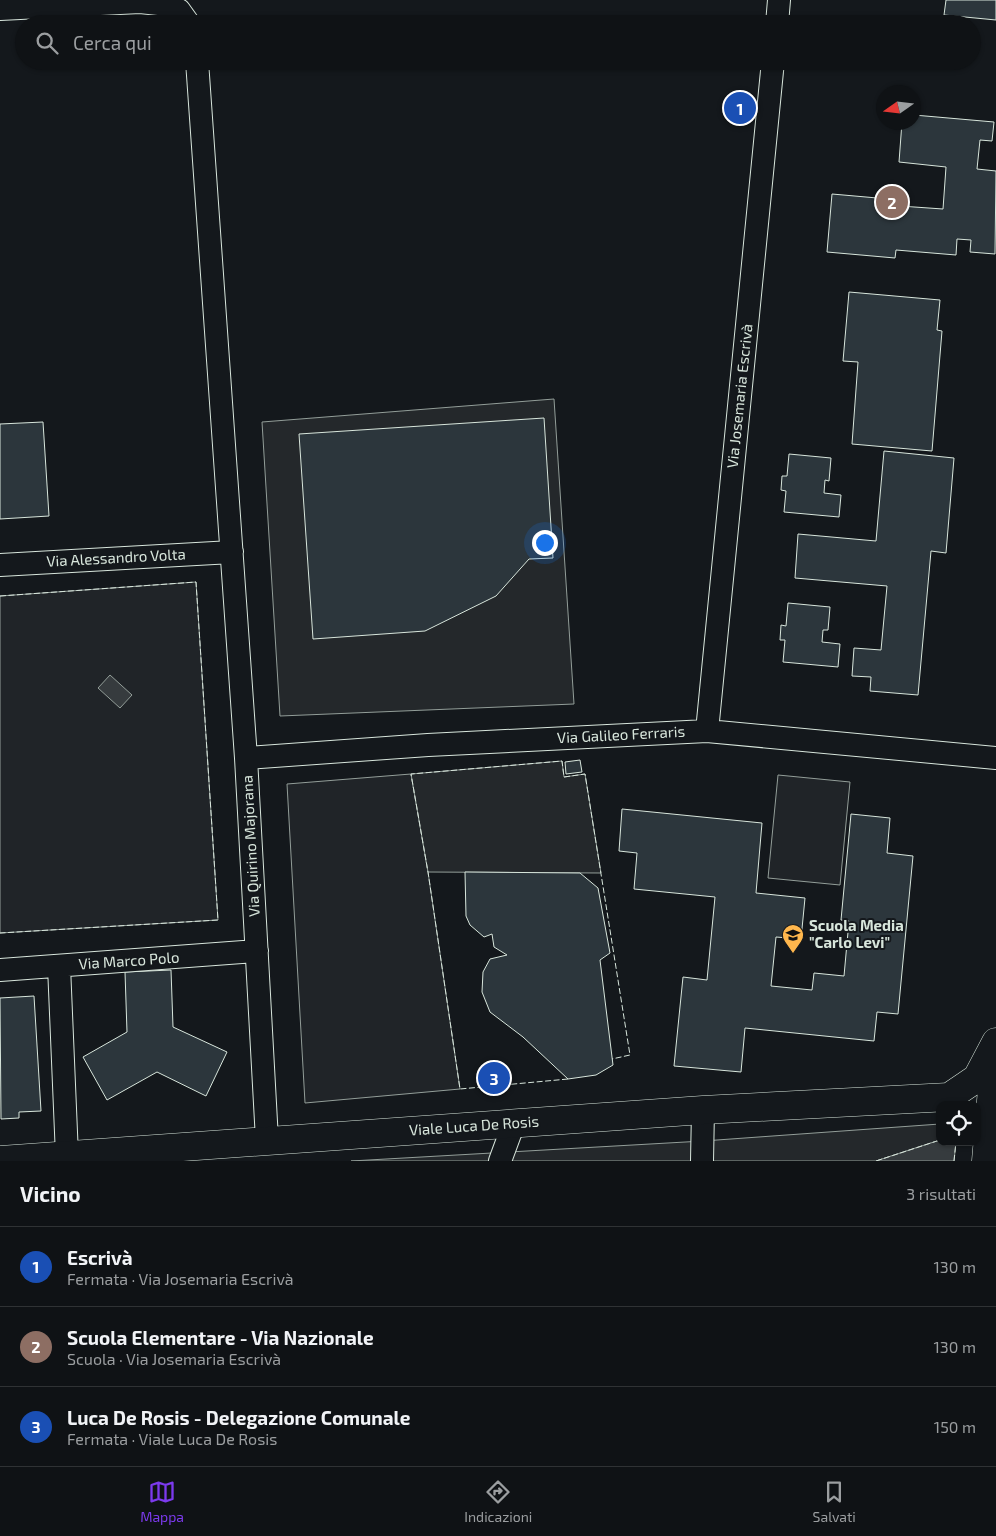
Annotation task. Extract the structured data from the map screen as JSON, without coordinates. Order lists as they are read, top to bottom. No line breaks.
{"streets":{"main road":["Viale Luca De Rosis"],"street":["Via Josemaria Escrivà","Via Alessandro Volta","Via Galileo Ferraris","Via Quirino Majorana","Via Marco Polo"]},"crossings":[["Via Josemaria Escrivà","Via Galileo Ferraris"],["Via Alessandro Volta","Via Quirino Majorana"],["Via Galileo Ferraris","Via Quirino Majorana"],["Via Quirino Majorana","Via Marco Polo"],["Via Quirino Majorana","Viale Luca De Rosis"]],"places":{"school or university":["Scuola Media \"Carlo Levi\""]},"north":"left","page":{"search":"Cerca qui","pins":["1","2","3"],"heading":["Vicino","3 risultati"],"list":[{"mark":"1","name":"Escrivà","note":"Fermata · Via Josemaria Escrivà","value":"130 m"},{"mark":"2","name":"Scuola Elementare - Via Nazionale","note":"Scuola · Via Josemaria Escrivà","value":"130 m"},{"mark":"3","name":"Luca De Rosis - Delegazione Comunale","note":"Fermata · Viale Luca De Rosis","value":"150 m"}],"nav":["Mappa","Indicazioni","Salvati"]}}
